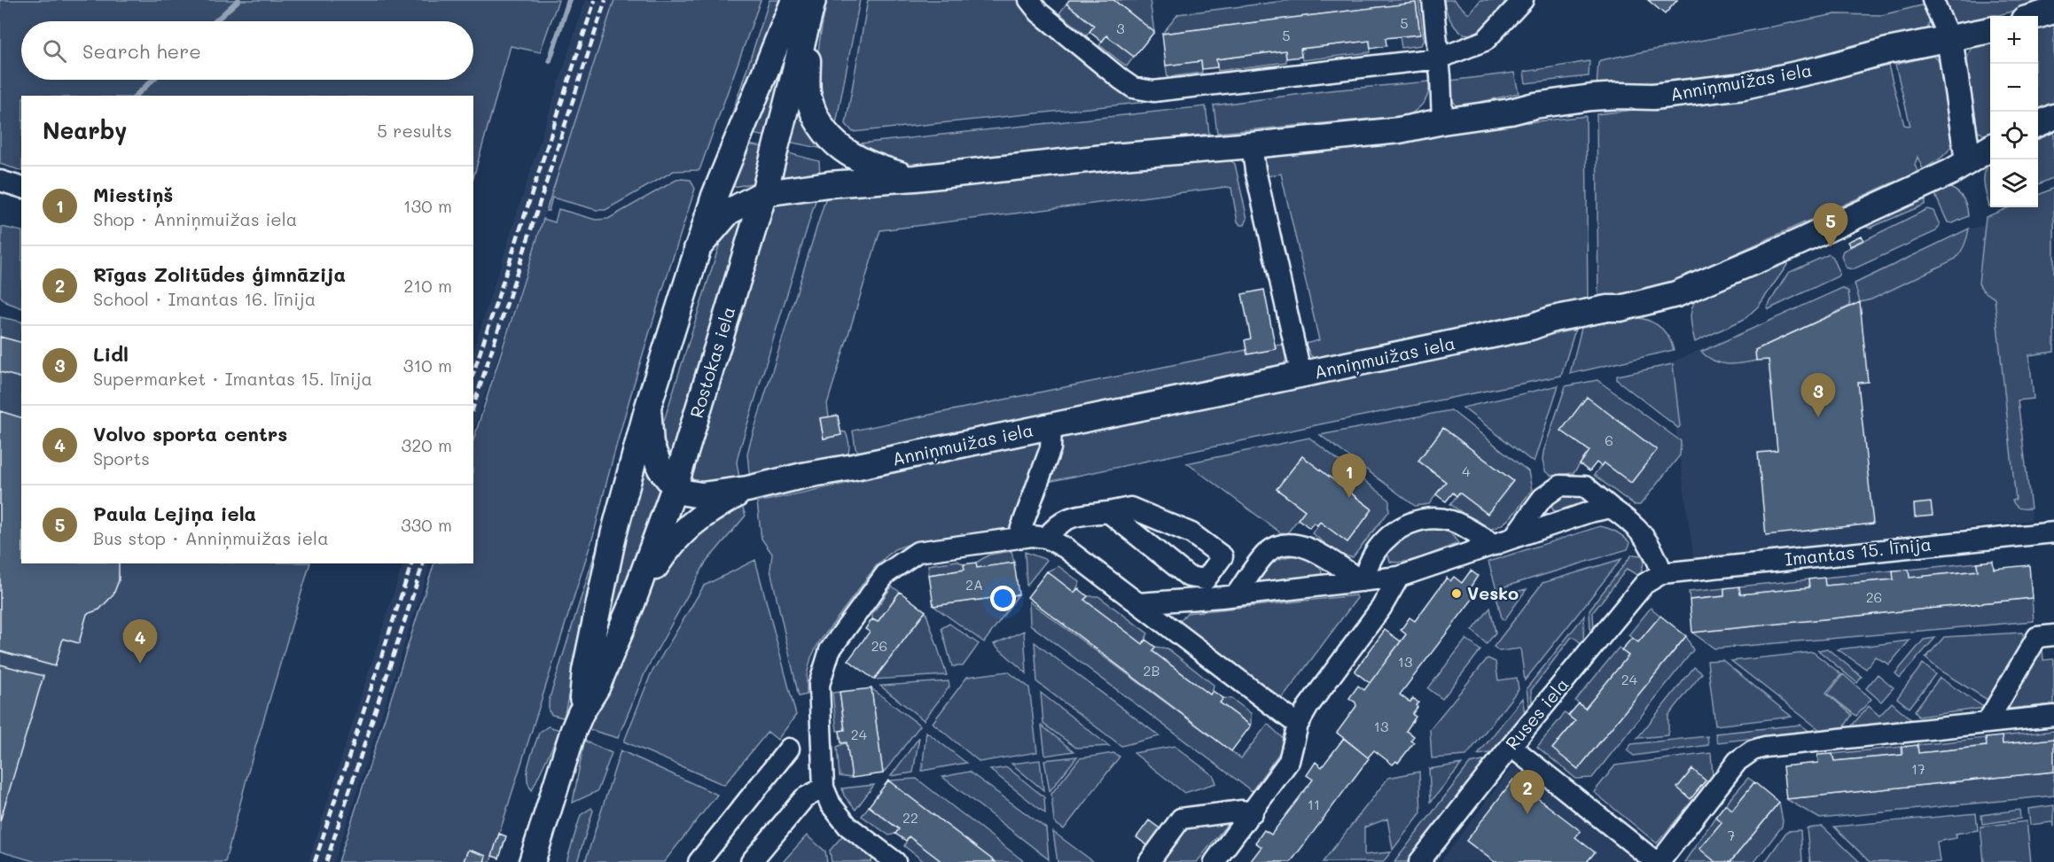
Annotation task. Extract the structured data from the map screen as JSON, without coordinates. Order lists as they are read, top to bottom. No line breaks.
{"streets":{"street":["Anniņmuižas iela","Rostokas iela","Imantas 15. līnija","Ruses iela"]},"crossings":[["Anniņmuižas iela","Rostokas iela"],["Imantas 15. līnija","Ruses iela"]],"places":["Vesko"],"house_numbers":["5","3","5","6","4","2A","26","26","13","2B","24","13","24","17","11","22","7"],"page":{"map_buttons":["+","−"],"search":"Search here","heading":["Nearby","5 results"],"list":[{"mark":"1","name":"Miestiņš","note":"Shop · Anniņmuižas iela","value":"130 m"},{"mark":"2","name":"Rīgas Zolitūdes ģimnāzija","note":"School · Imantas 16. līnija","value":"210 m"},{"mark":"3","name":"Lidl","note":"Supermarket · Imantas 15. līnija","value":"310 m"},{"mark":"4","name":"Volvo sporta centrs","note":"Sports","value":"320 m"},{"mark":"5","name":"Paula Lejiņa iela","note":"Bus stop · Anniņmuižas iela","value":"330 m"}],"pins":["5","3","1","4","2"]}}
